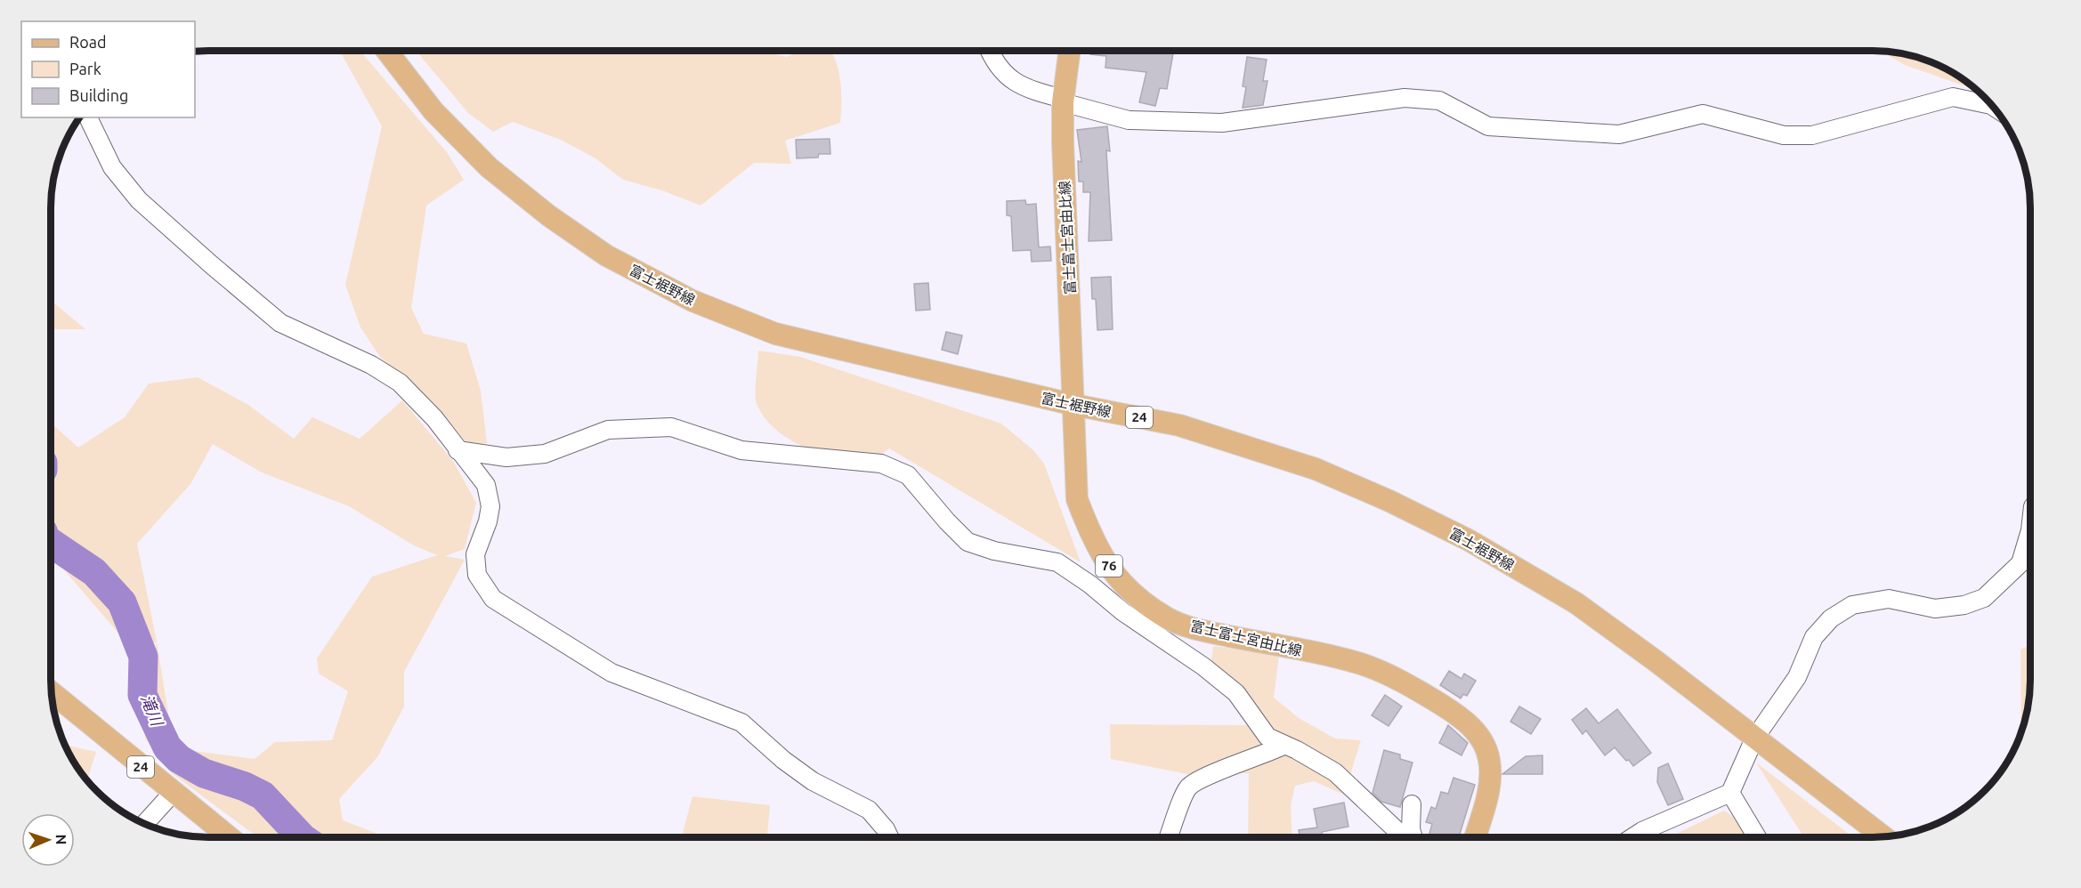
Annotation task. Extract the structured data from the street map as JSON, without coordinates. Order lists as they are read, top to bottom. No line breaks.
{"streets":{"main road":["富士富士宮由比線","富士裾野線","24","76"]},"crossings":[["富士富士宮由比線","富士裾野線"]],"water":["滝川"],"legend":["Road","Park","Building"],"north":"right"}
